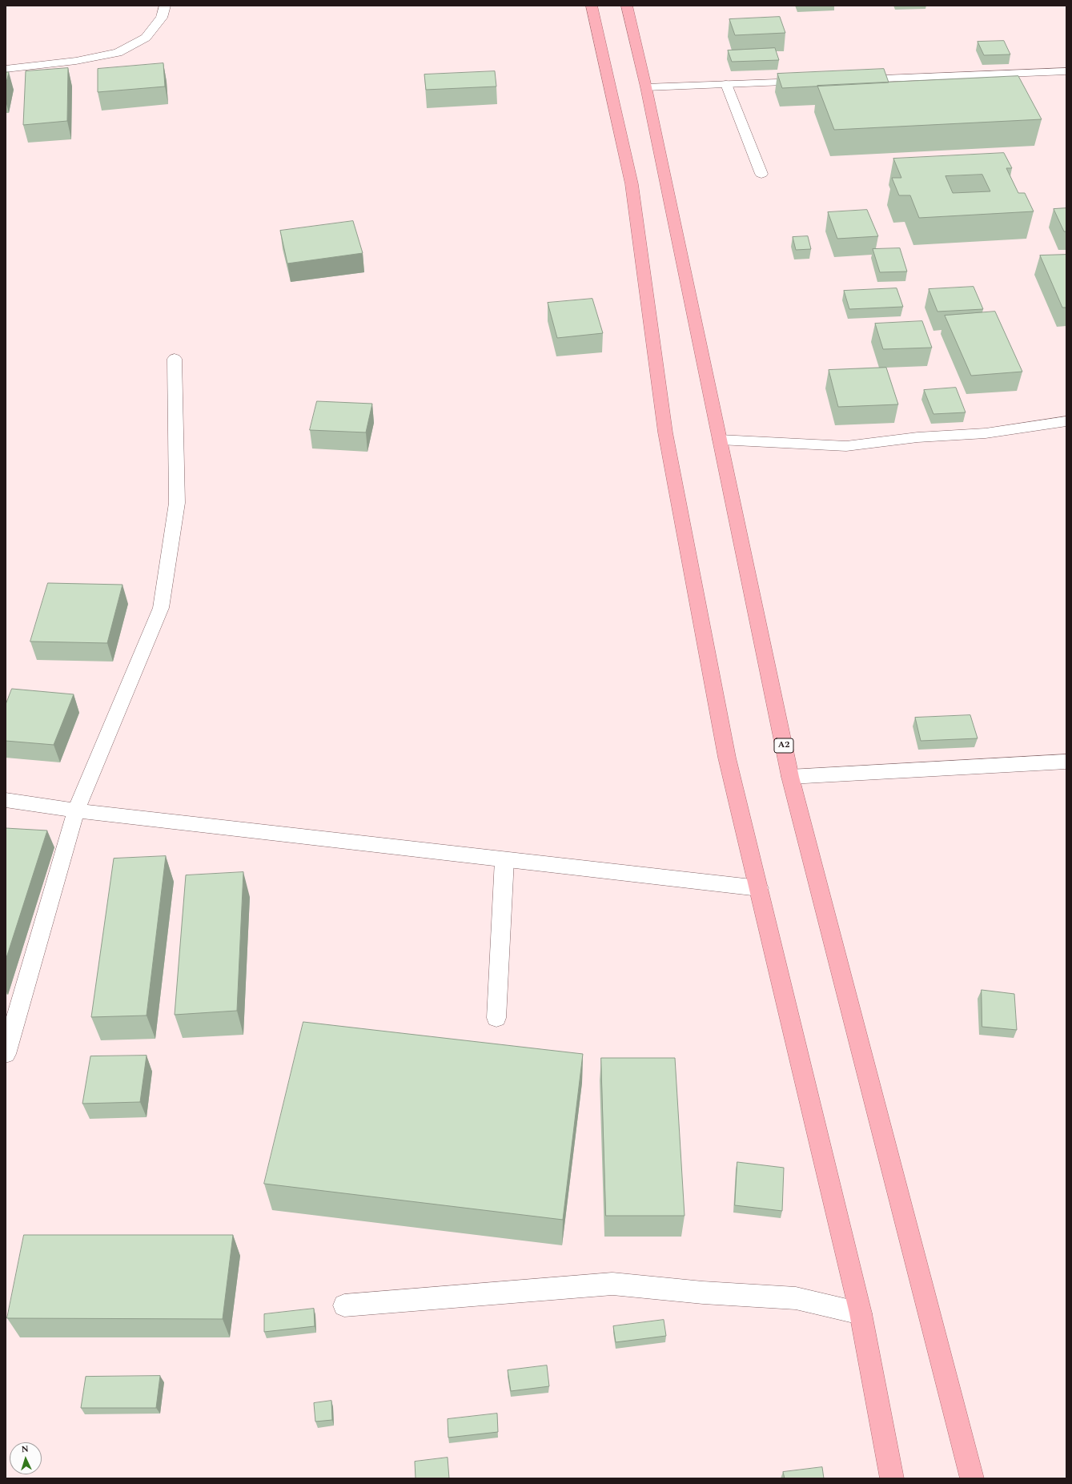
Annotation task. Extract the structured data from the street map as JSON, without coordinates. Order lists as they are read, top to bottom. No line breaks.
{"streets":{"highway":["A2"]},"north":"top"}
